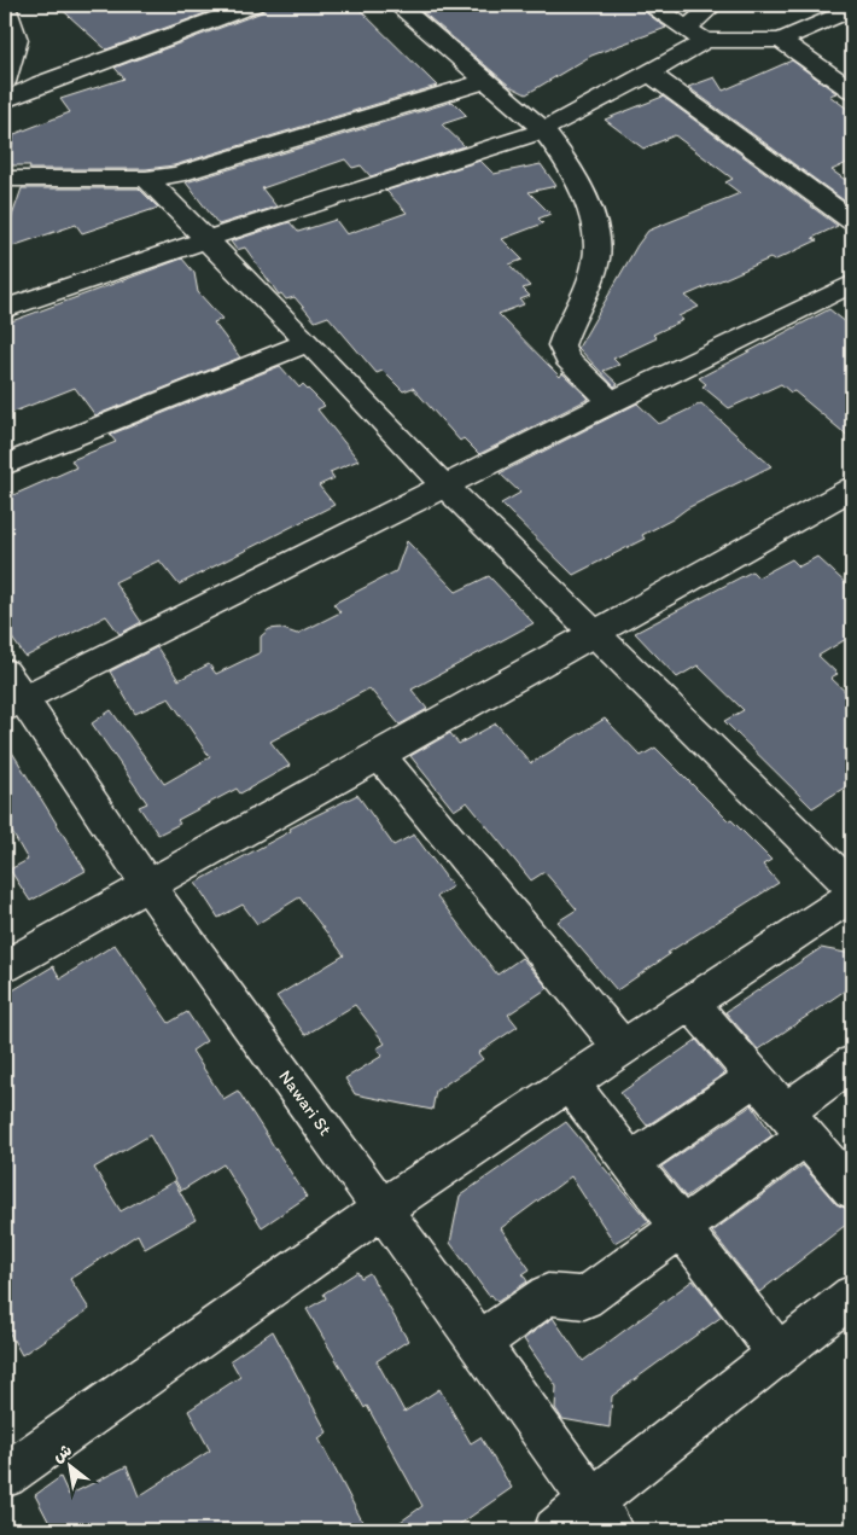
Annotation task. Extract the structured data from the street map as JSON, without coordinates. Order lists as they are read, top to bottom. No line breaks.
{"streets":{"street":["Nawari St"]},"north":"top left"}
